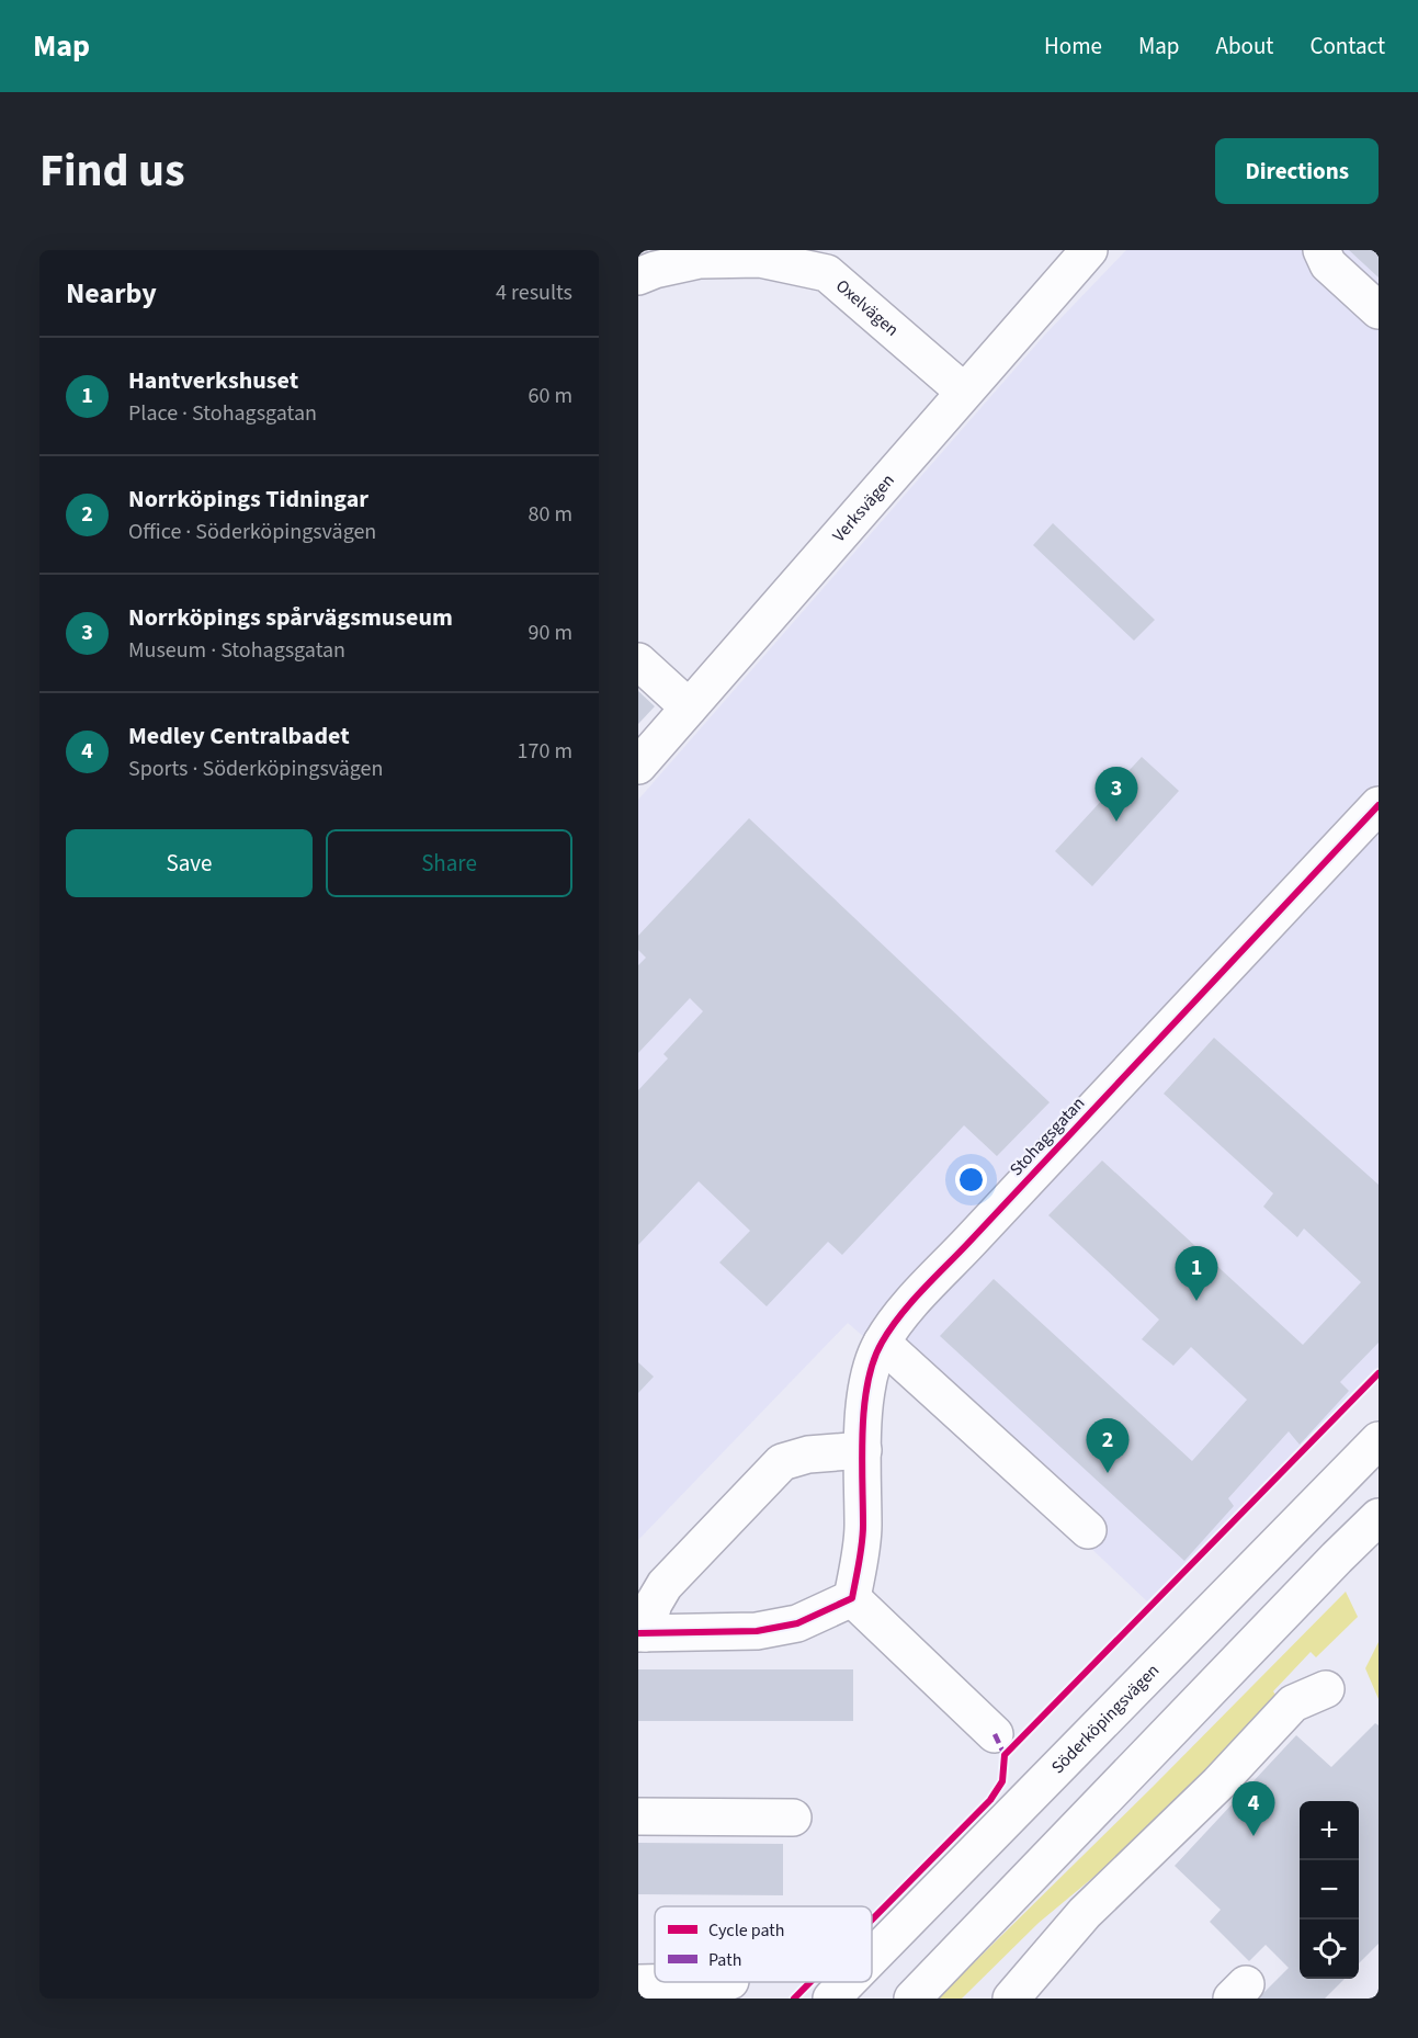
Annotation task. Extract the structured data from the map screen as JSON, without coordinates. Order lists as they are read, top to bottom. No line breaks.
{"streets":{"street":["Oxelvägen","Verksvägen","Stohagsgatan","Söderköpingsvägen"]},"crossings":[["Oxelvägen","Verksvägen"]],"legend":["Cycle path","Path"],"page":{"header":"Map","nav":["Home","Map","About","Contact"],"title":"Find us","buttons":["Directions",["Save","Share"]],"heading":["Nearby","4 results"],"list":[{"mark":"1","name":"Hantverkshuset","note":"Place · Stohagsgatan","value":"60 m"},{"mark":"2","name":"Norrköpings Tidningar","note":"Office · Söderköpingsvägen","value":"80 m"},{"mark":"3","name":"Norrköpings spårvägsmuseum","note":"Museum · Stohagsgatan","value":"90 m"},{"mark":"4","name":"Medley Centralbadet","note":"Sports · Söderköpingsvägen","value":"170 m"}],"pins":["3","1","2","4"],"map_buttons":["+","−"]}}
